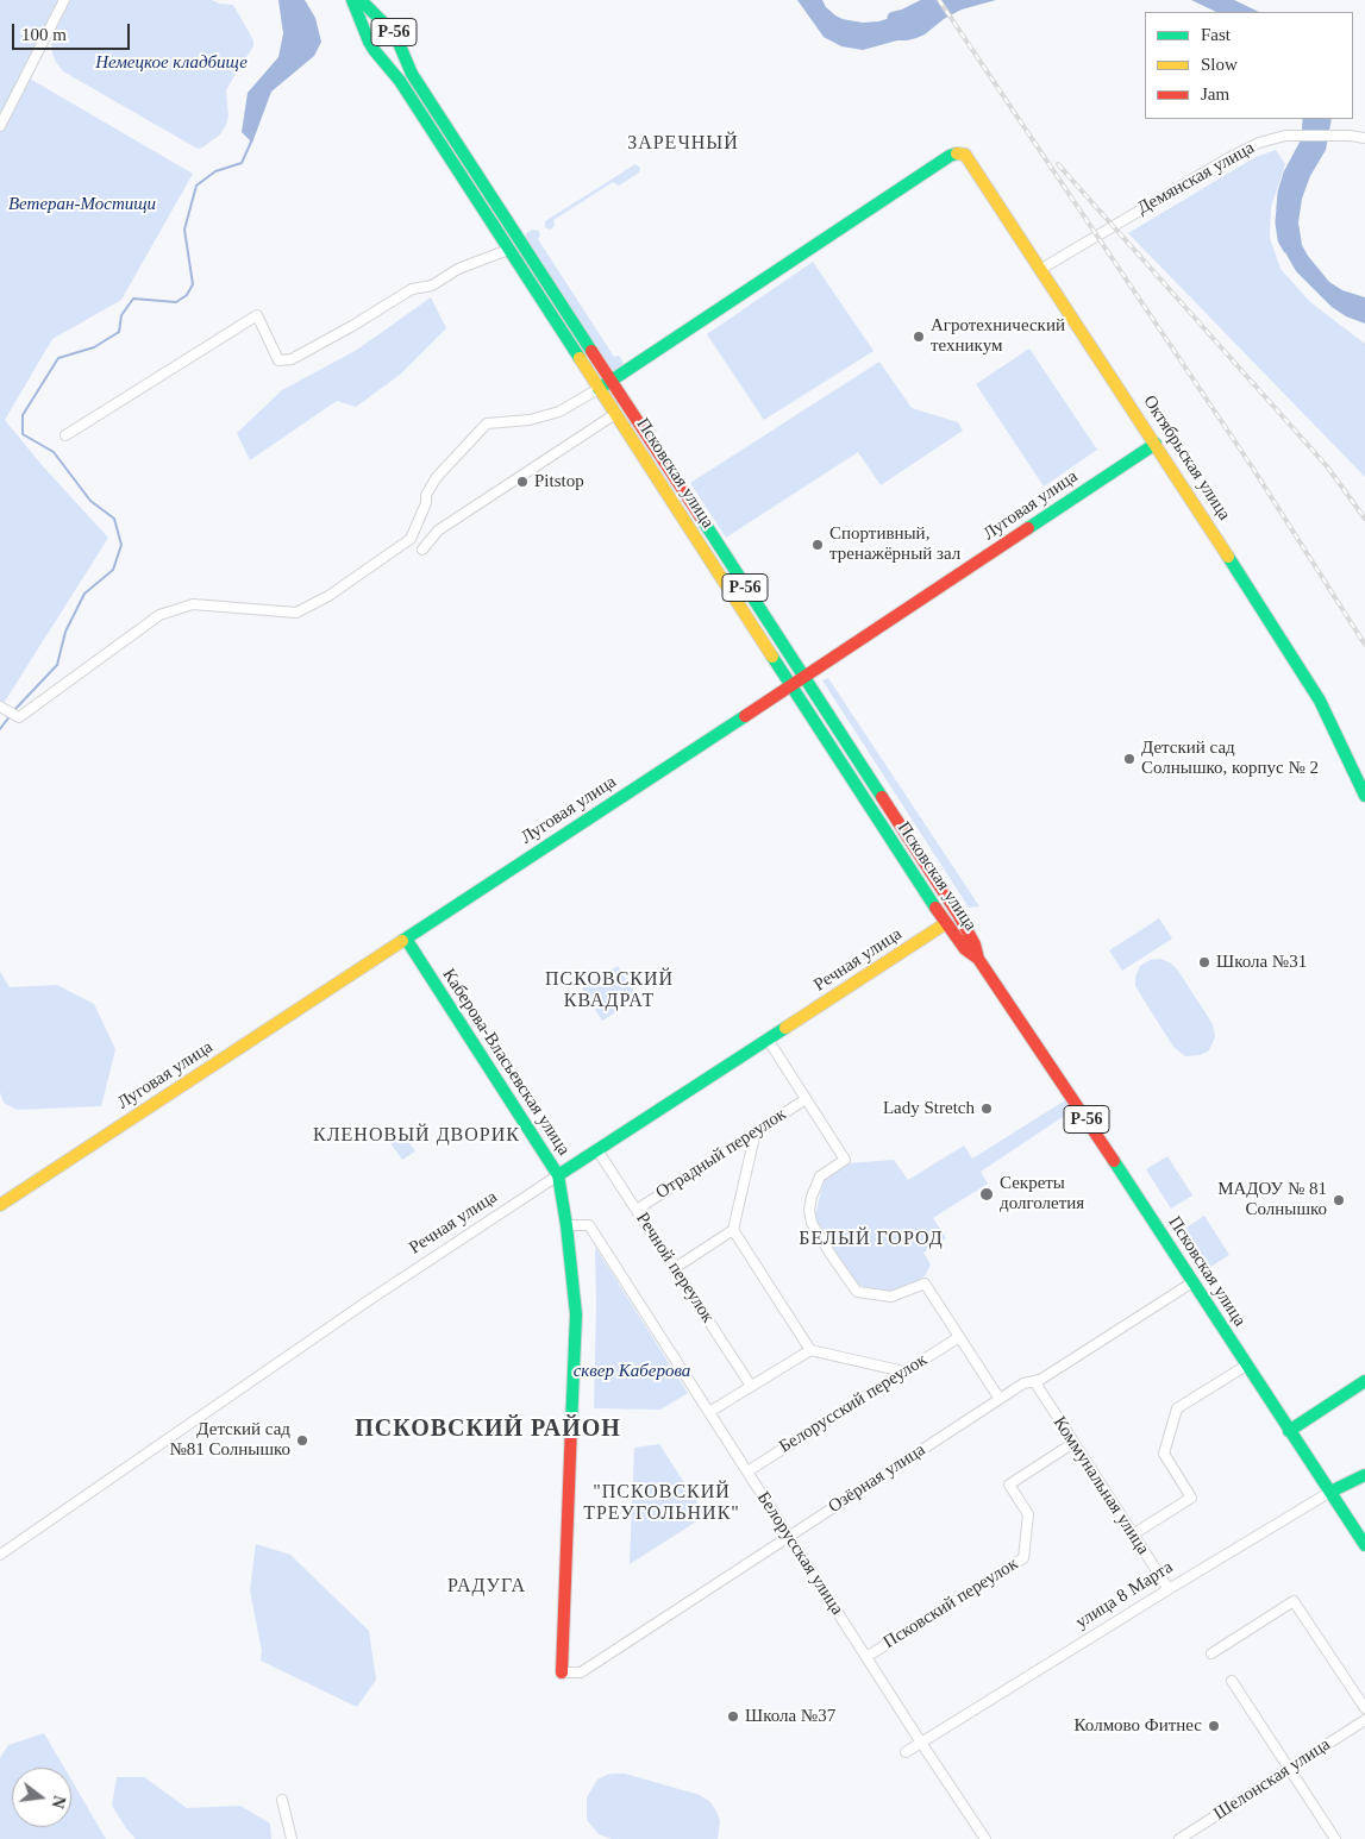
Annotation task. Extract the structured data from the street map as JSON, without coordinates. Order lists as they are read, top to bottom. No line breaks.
{"streets":{"main road":["Р-56","Октябрьская улица","Псковская улица","Луговая улица","Речная улица","Каберова-Власьевская улица","улица 8 Марта"],"street":["Демянская улица","Отрадный переулок","Речной переулок","Белорусский переулок","Озёрная улица","Коммунальная улица","Белорусская улица","Псковский переулок","Шелонская улица"]},"crossings":[["Демянская улица","Октябрьская улица"],["Октябрьская улица","Псковская улица"],["Октябрьская улица","Луговая улица"],["Псковская улица","Луговая улица"],["Псковская улица","Речная улица"],["Псковская улица","Озёрная улица"],["Псковская улица","улица 8 Марта"],["Луговая улица","Каберова-Власьевская улица"],["Речная улица","Каберова-Власьевская улица"],["Речная улица","Речной переулок"],["Каберова-Власьевская улица","Озёрная улица"],["Каберова-Власьевская улица","Белорусская улица"],["Отрадный переулок","Речной переулок"],["Белорусский переулок","Белорусская улица"],["Озёрная улица","Коммунальная улица"],["Озёрная улица","Белорусская улица"],["Коммунальная улица","улица 8 Марта"],["Коммунальная улица","Псковский переулок"],["Белорусская улица","улица 8 Марта"],["Белорусская улица","Псковский переулок"]],"districts":["ЗАРЕЧНЫЙ","ПСКОВСКИЙ КВАДРАТ","КЛЕНОВЫЙ ДВОРИК","БЕЛЫЙ ГОРОД","ПСКОВСКИЙ РАЙОН","\"ПСКОВСКИЙ ТРЕУГОЛЬНИК\"","РАДУГА"],"parks":["Немецкое кладбище","Ветеран-Мостищи","сквер Каберова"],"places":["Агротехнический техникум","Pitstop","Спортивный, тренажёрный зал","Детский сад Солнышко, корпус № 2","Школа №31","Lady Stretch","Секреты долголетия","МАДОУ № 81 Солнышко","Детский сад №81 Солнышко","Школа №37","Колмово Фитнес"],"legend":["Fast","Slow","Jam"],"scale_bar":"100 m","north":"right"}
